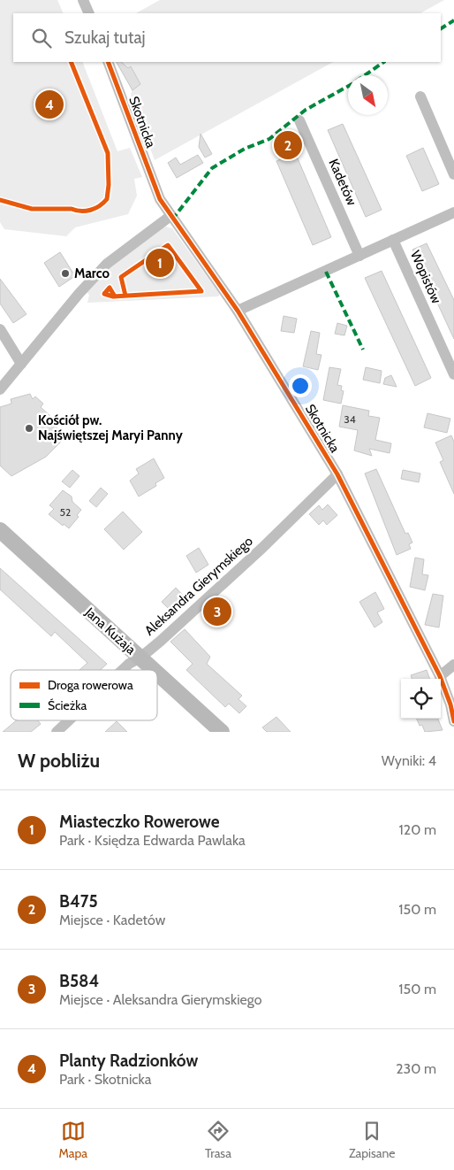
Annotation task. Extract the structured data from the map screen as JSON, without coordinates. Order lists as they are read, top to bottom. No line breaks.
{"streets":{"street":["Skotnicka","Kadetów","Wopistów","Aleksandra Gierymskiego","Jana Kużaja"]},"crossings":[["Skotnicka","Aleksandra Gierymskiego"],["Aleksandra Gierymskiego","Jana Kużaja"]],"places":["Marco","Kościół pw. Najświętszej Maryi Panny"],"house_numbers":["34","52"],"legend":["Droga rowerowa","Ścieżka"],"north":"bottom right","page":{"search":"Szukaj tutaj","pins":["4","2","1","3"],"heading":["W pobliżu","Wyniki: 4"],"list":[{"mark":"1","name":"Miasteczko Rowerowe","note":"Park · Księdza Edwarda Pawlaka","value":"120 m"},{"mark":"2","name":"B475","note":"Miejsce · Kadetów","value":"150 m"},{"mark":"3","name":"B584","note":"Miejsce · Aleksandra Gierymskiego","value":"150 m"},{"mark":"4","name":"Planty Radzionków","note":"Park · Skotnicka","value":"230 m"}],"nav":["Mapa","Trasa","Zapisane"]}}
